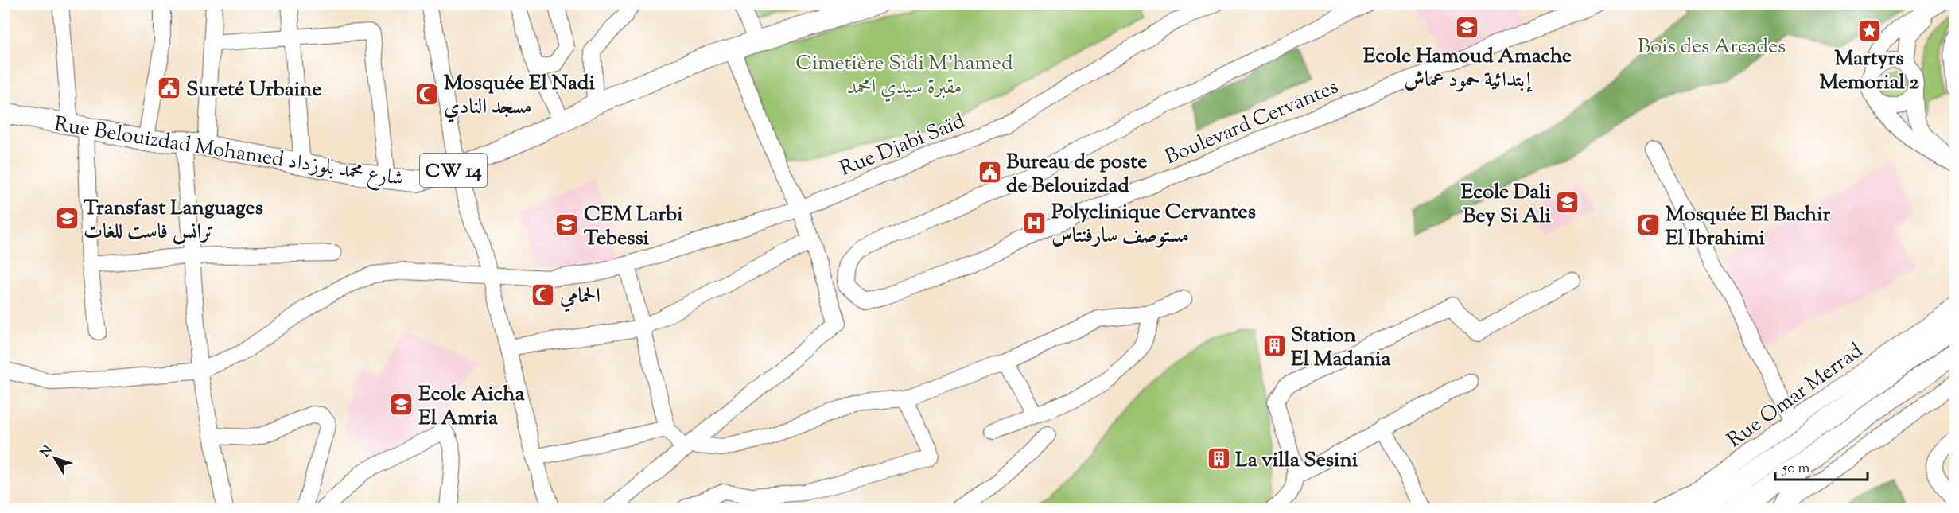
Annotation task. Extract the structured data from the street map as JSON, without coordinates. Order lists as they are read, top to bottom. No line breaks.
{"streets":{"main road":["Rue Belouizdad Mohamed شارع محمد بلوزداد","CW 14"],"street":["Boulevard Cervantes","Rue Djabi Saïd","Rue Omar Merrad"]},"parks":["Bois des Arcades","Cimetière Sidi M'hamed مقبرة سيدي امحمد"],"places":{"school or university":["Ecole Hamoud Amache إبتدائية حمود عماش","Ecole Dali Bey Si Ali","Transfast Languages ترانس فاست للغات","CEM Larbi Tebessi","Ecole Aicha El Amria"],"place":["Martyrs Memorial 2"],"public building":["Sureté Urbaine","Bureau de poste de Belouizdad"],"mosque":["Mosquée El Nadi مسجد النادي","Mosquée El Bachir El Ibrahimi","الحمامي"],"hospital":["Polyclinique Cervantes مستوصف سارفنتاس"],"building":["Station El Madania","La villa Sesini"]},"scale_bar":"50 m","north":"top left"}
